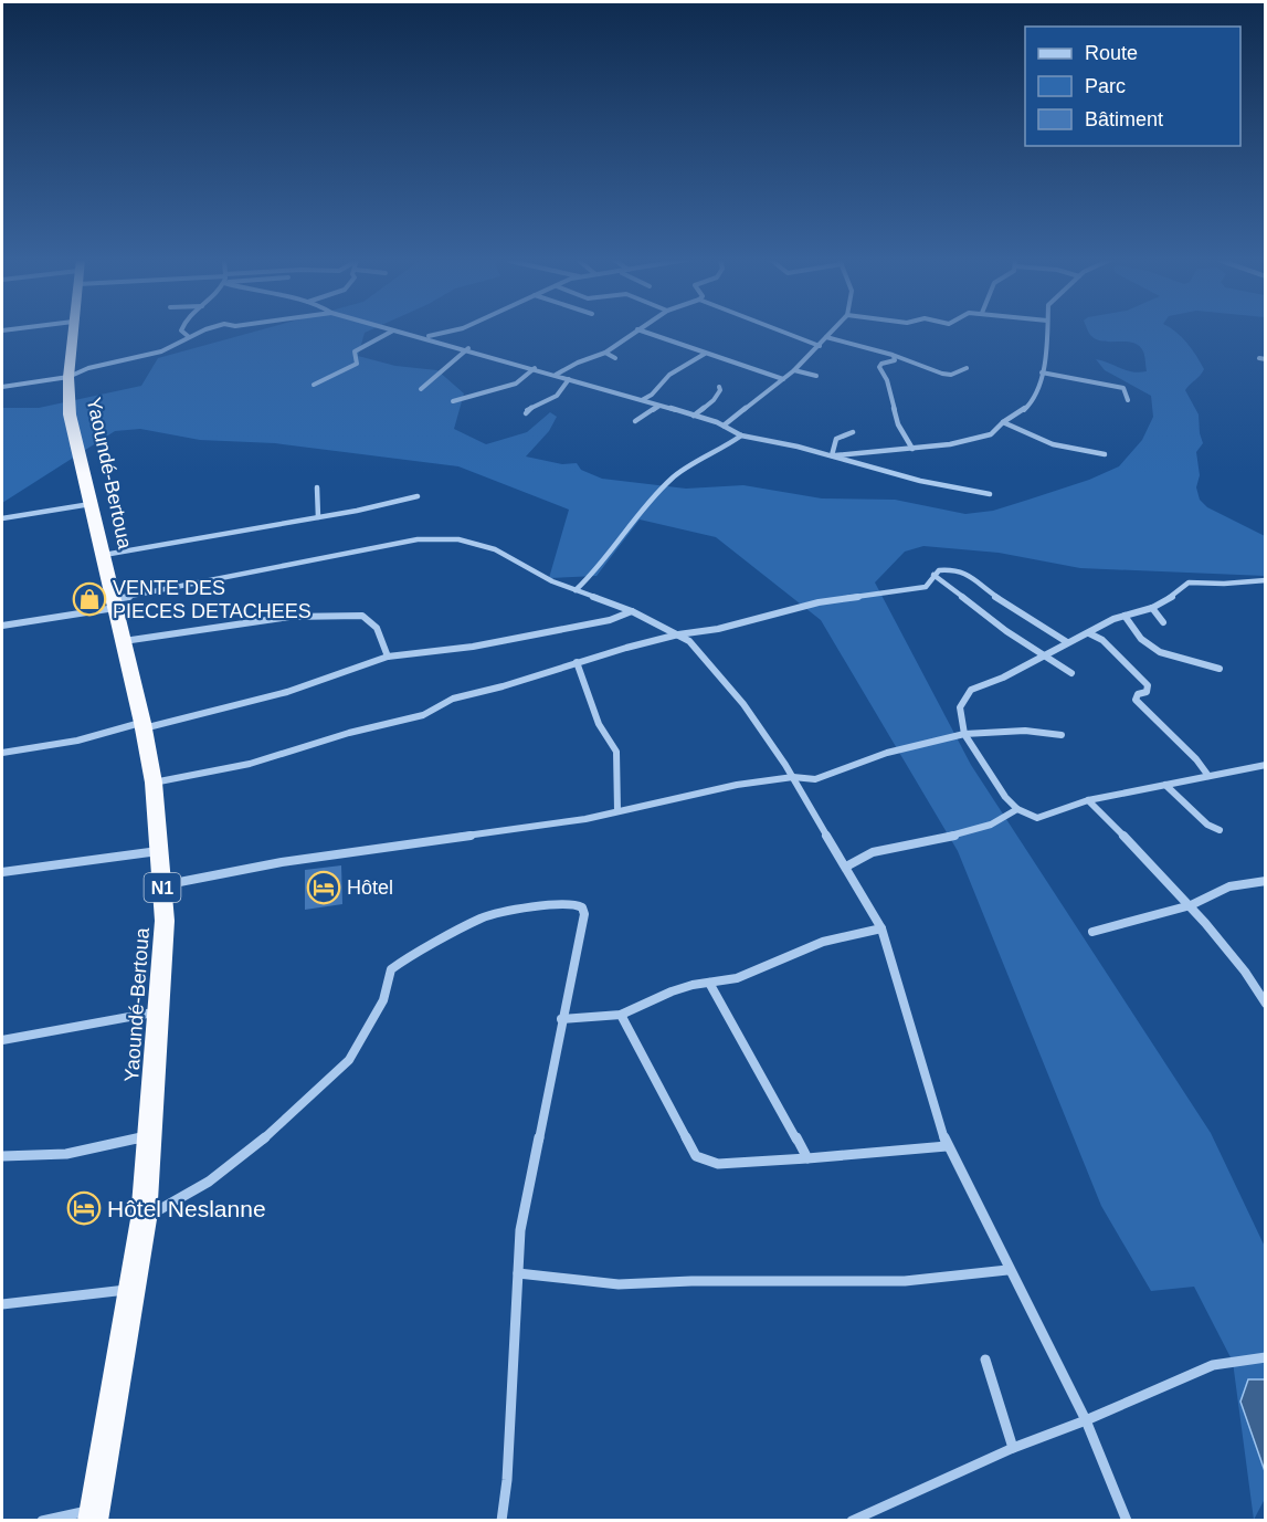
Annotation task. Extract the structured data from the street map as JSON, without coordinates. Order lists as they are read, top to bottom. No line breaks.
{"streets":{"highway":["Yaoundé-Bertoua","N1"]},"places":{"shop":["VENTE DES PIECES DETACHEES"],"hotel":["Hôtel","Hôtel Neslanne"]},"legend":["Route","Parc","Bâtiment"]}
